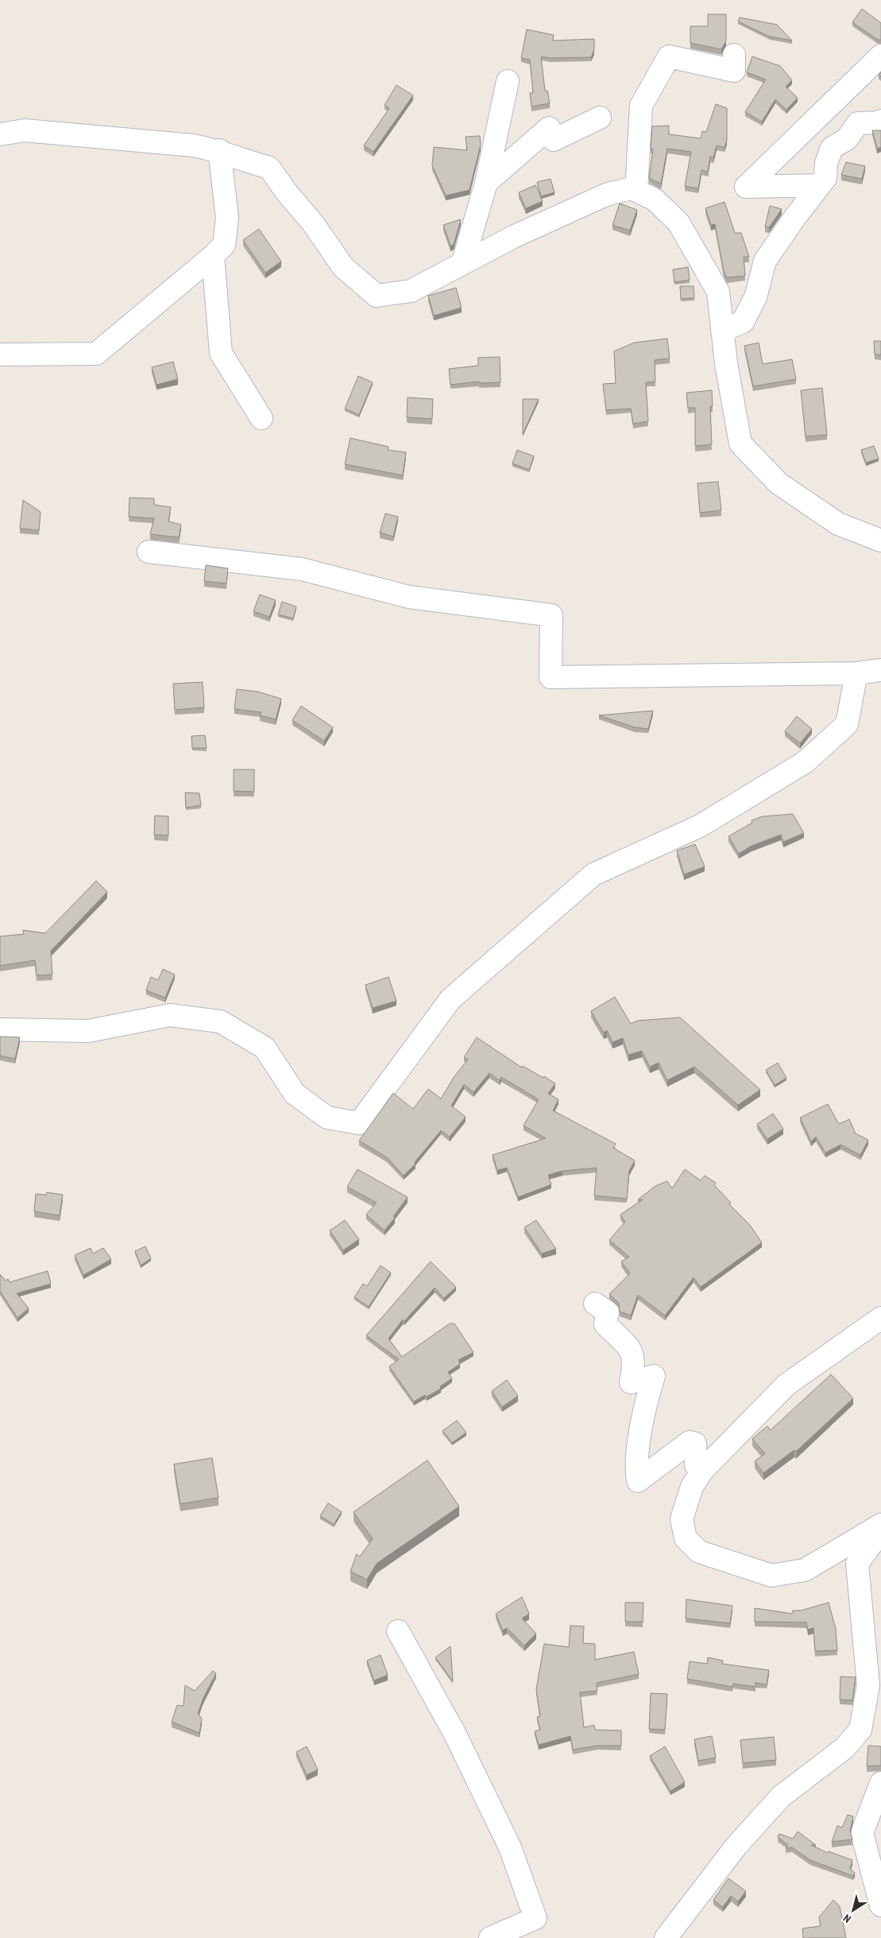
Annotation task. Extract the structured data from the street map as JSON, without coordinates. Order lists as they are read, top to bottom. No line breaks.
{"north":"bottom left"}
